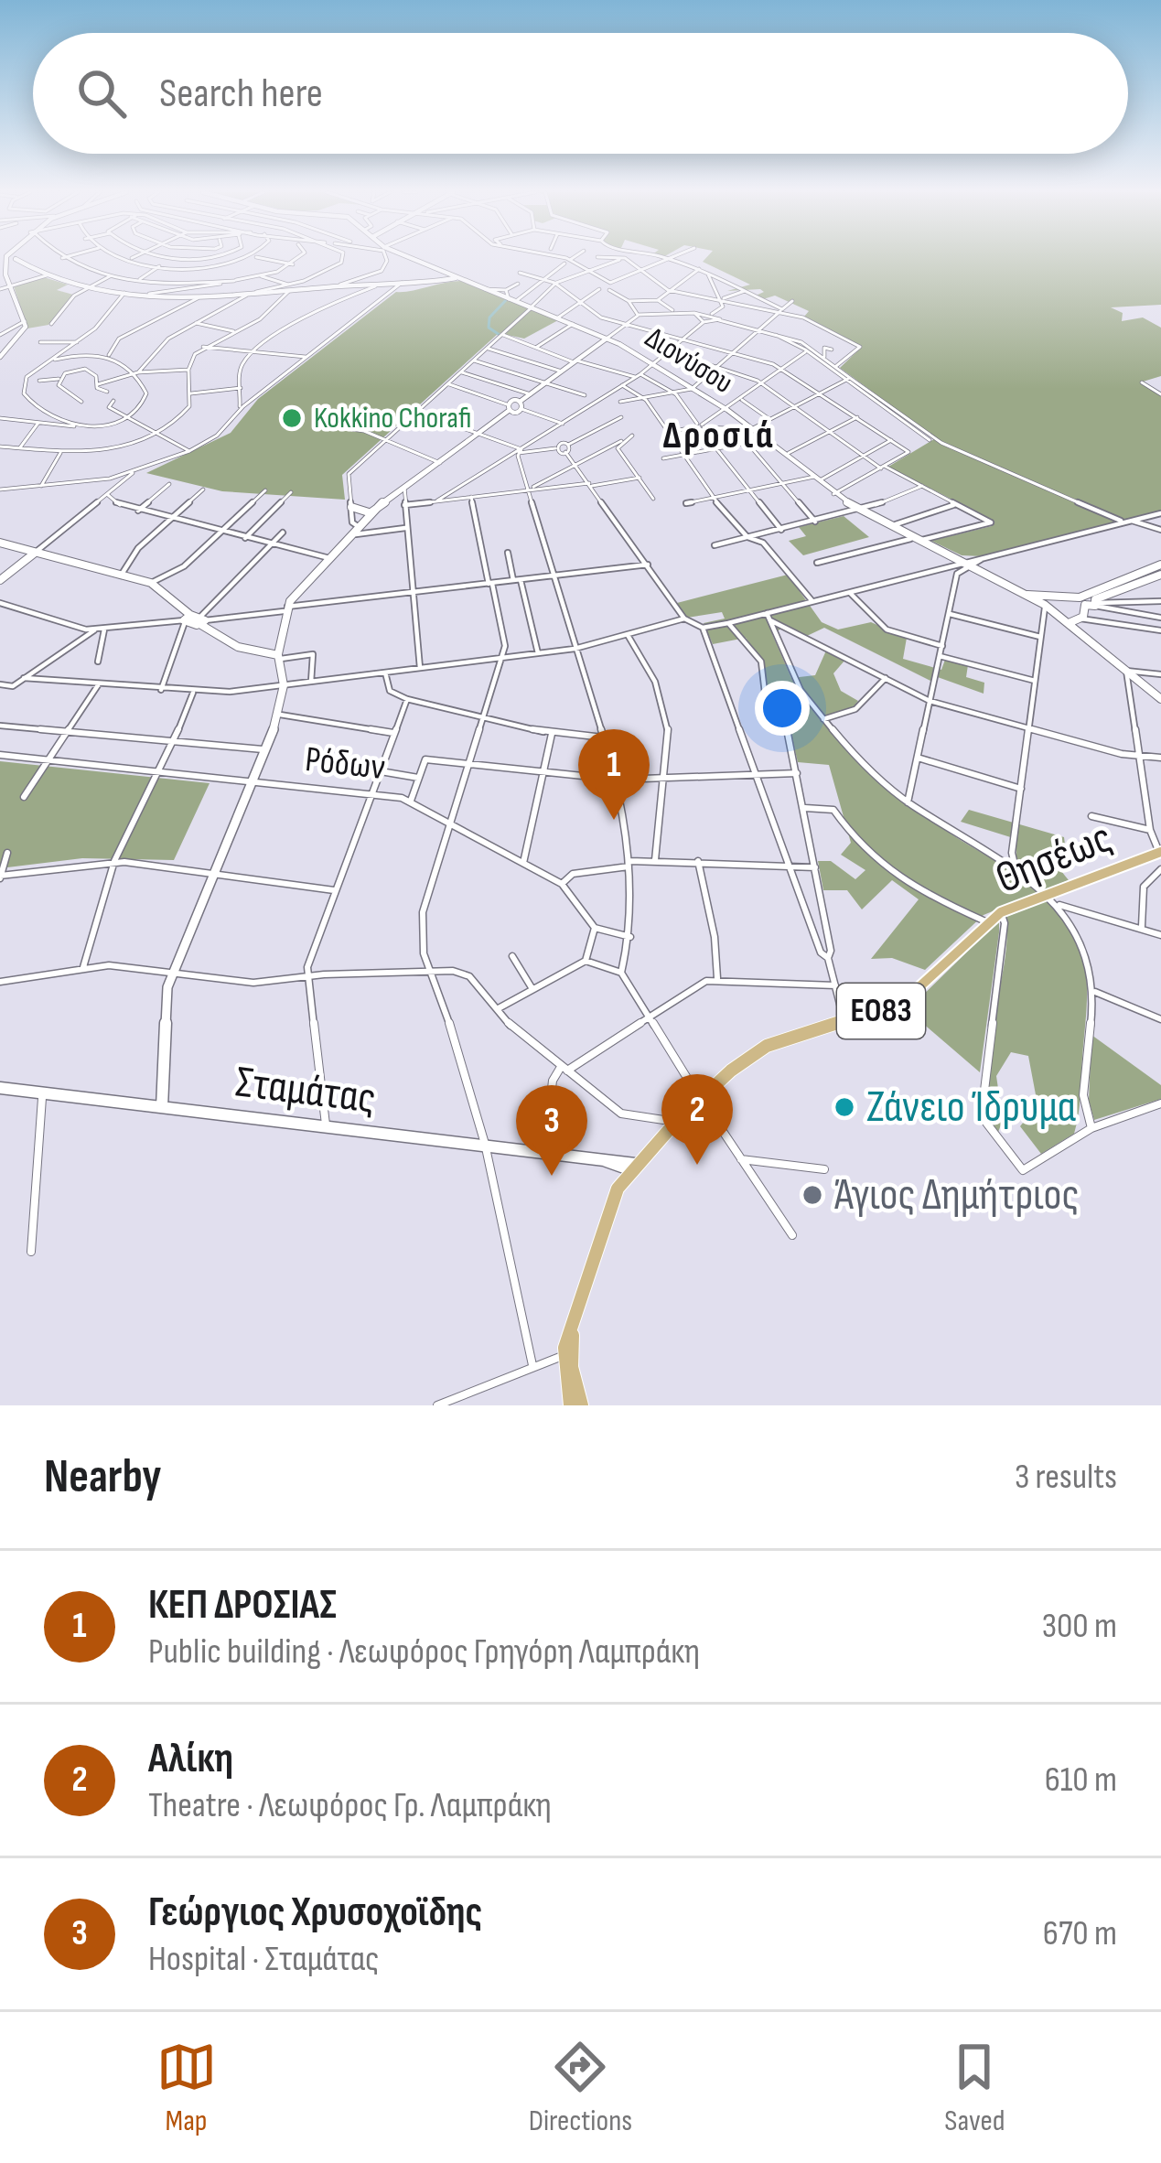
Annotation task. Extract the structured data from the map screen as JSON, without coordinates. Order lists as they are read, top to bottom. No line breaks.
{"streets":{"main road":["Θησέως","ΕΟ83"],"street":["Διονύσου","Ρόδων","Σταμάτας"]},"crossings":[["Θησέως","ΕΟ83"],["ΕΟ83","Σταμάτας"]],"districts":["Δροσιά"],"places":["Kokkino Chorafi","Ζάνειο Ίδρυμα","Άγιος Δημήτριος"],"page":{"search":"Search here","pins":["1","2","3"],"heading":["Nearby","3 results"],"list":[{"mark":"1","name":"ΚΕΠ ΔΡΟΣΙΑΣ","note":"Public building · Λεωφόρος Γρηγόρη Λαμπράκη","value":"300 m"},{"mark":"2","name":"Αλίκη","note":"Theatre · Λεωφόρος Γρ. Λαμπράκη","value":"610 m"},{"mark":"3","name":"Γεώργιος Χρυσοχοϊδης","note":"Hospital · Σταμάτας","value":"670 m"}],"nav":["Map","Directions","Saved"]}}
